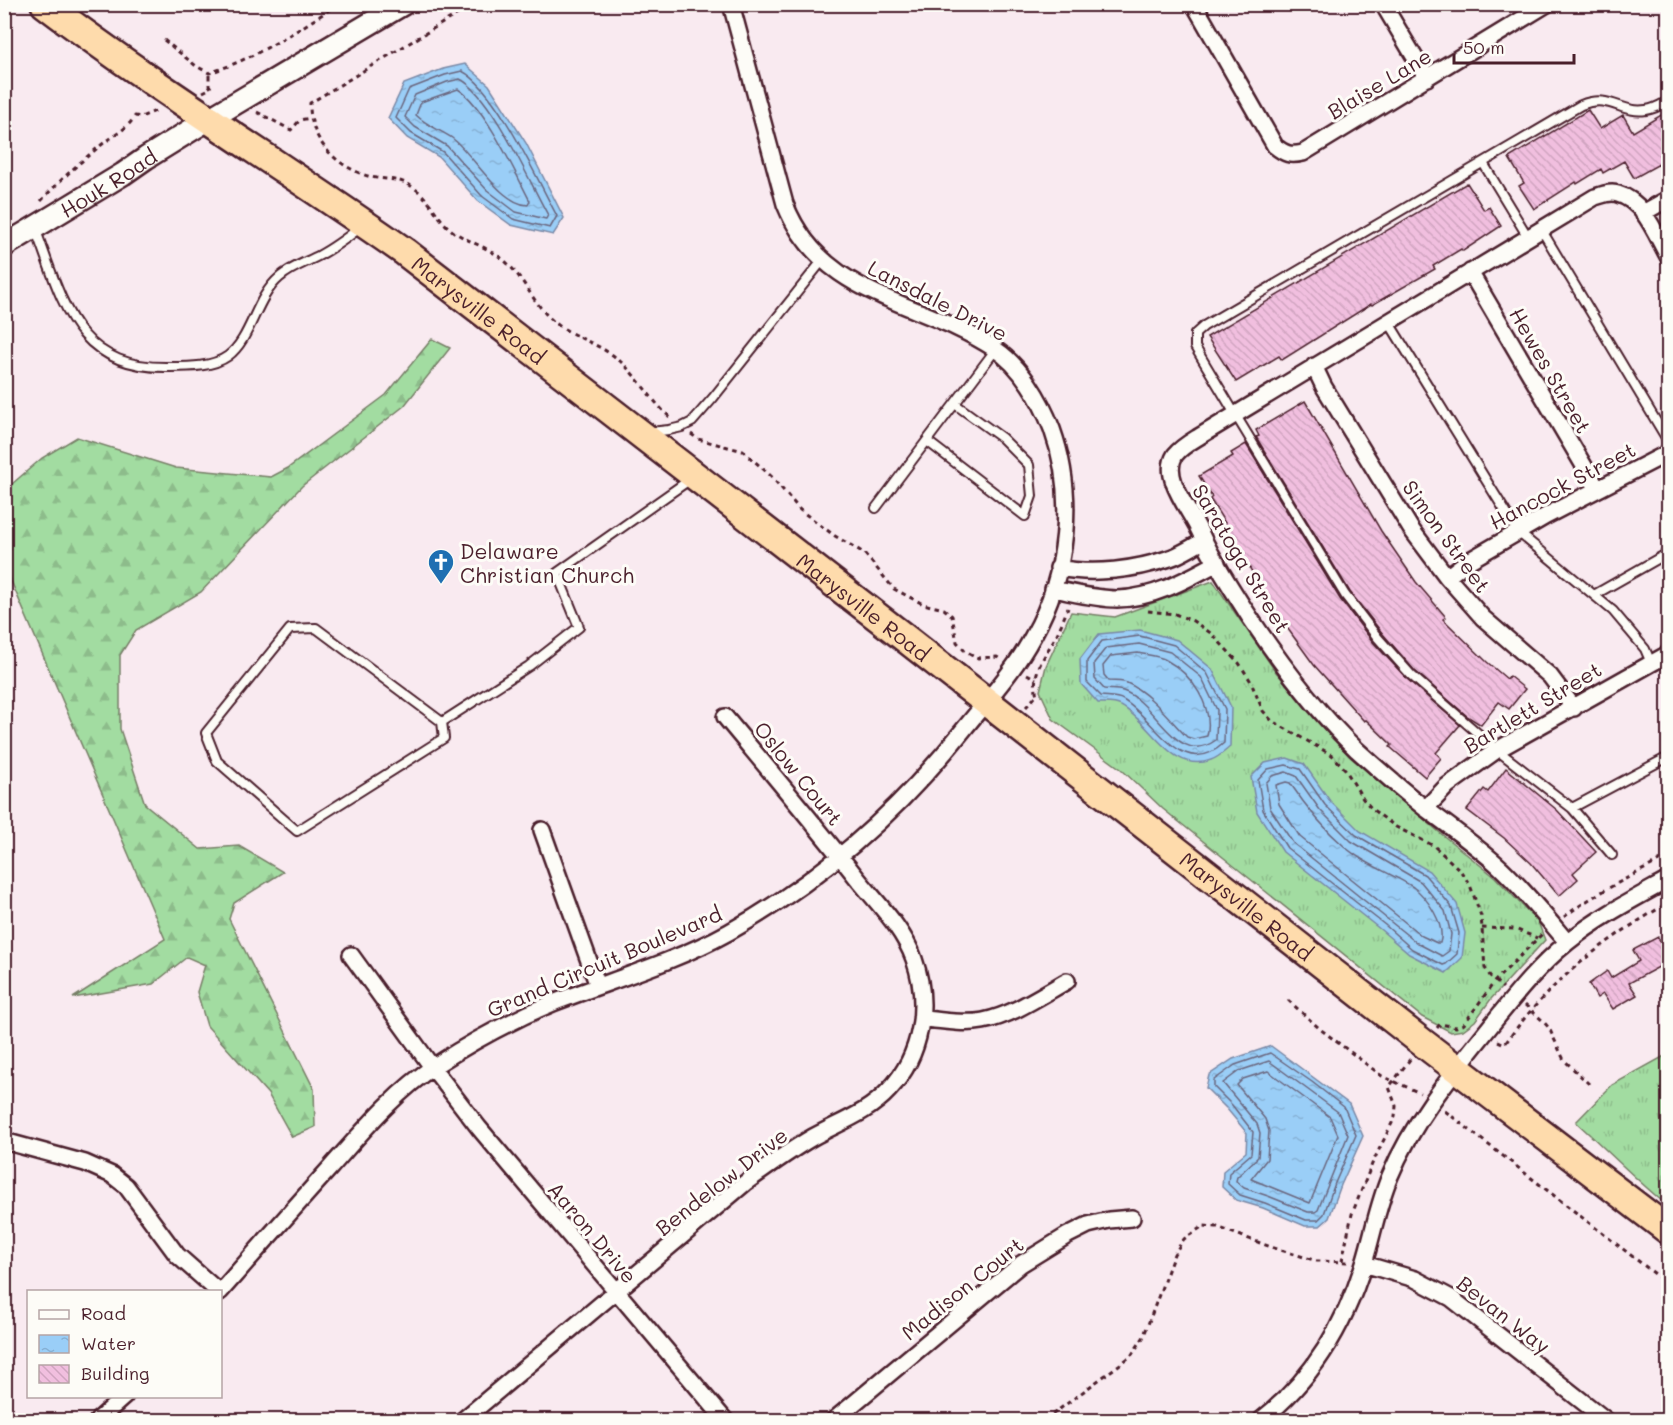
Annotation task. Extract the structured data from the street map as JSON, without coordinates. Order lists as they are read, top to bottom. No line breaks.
{"streets":{"highway":["Marysville Road"],"street":["Blaise Lane","Houk Road","Lansdale Drive","Hewes Street","Hancock Street","Simon Street","Saratoga Street","Bartlett Street","Oslow Court","Grand Circuit Boulevard","Bendelow Drive","Aaron Drive","Madison Court","Bevan Way"]},"crossings":[["Houk Road","Marysville Road"],["Lansdale Drive","Marysville Road"],["Lansdale Drive","Grand Circuit Boulevard"],["Marysville Road","Grand Circuit Boulevard"],["Hewes Street","Hancock Street"],["Hewes Street","Saratoga Street"],["Hancock Street","Simon Street"],["Simon Street","Saratoga Street"],["Simon Street","Bartlett Street"],["Saratoga Street","Bartlett Street"],["Oslow Court","Grand Circuit Boulevard"],["Oslow Court","Bendelow Drive"],["Grand Circuit Boulevard","Bendelow Drive"],["Grand Circuit Boulevard","Aaron Drive"],["Bendelow Drive","Aaron Drive"]],"places":{"church":["Delaware Christian Church"]},"legend":["Road","Water","Building"],"scale_bar":"50 m"}
